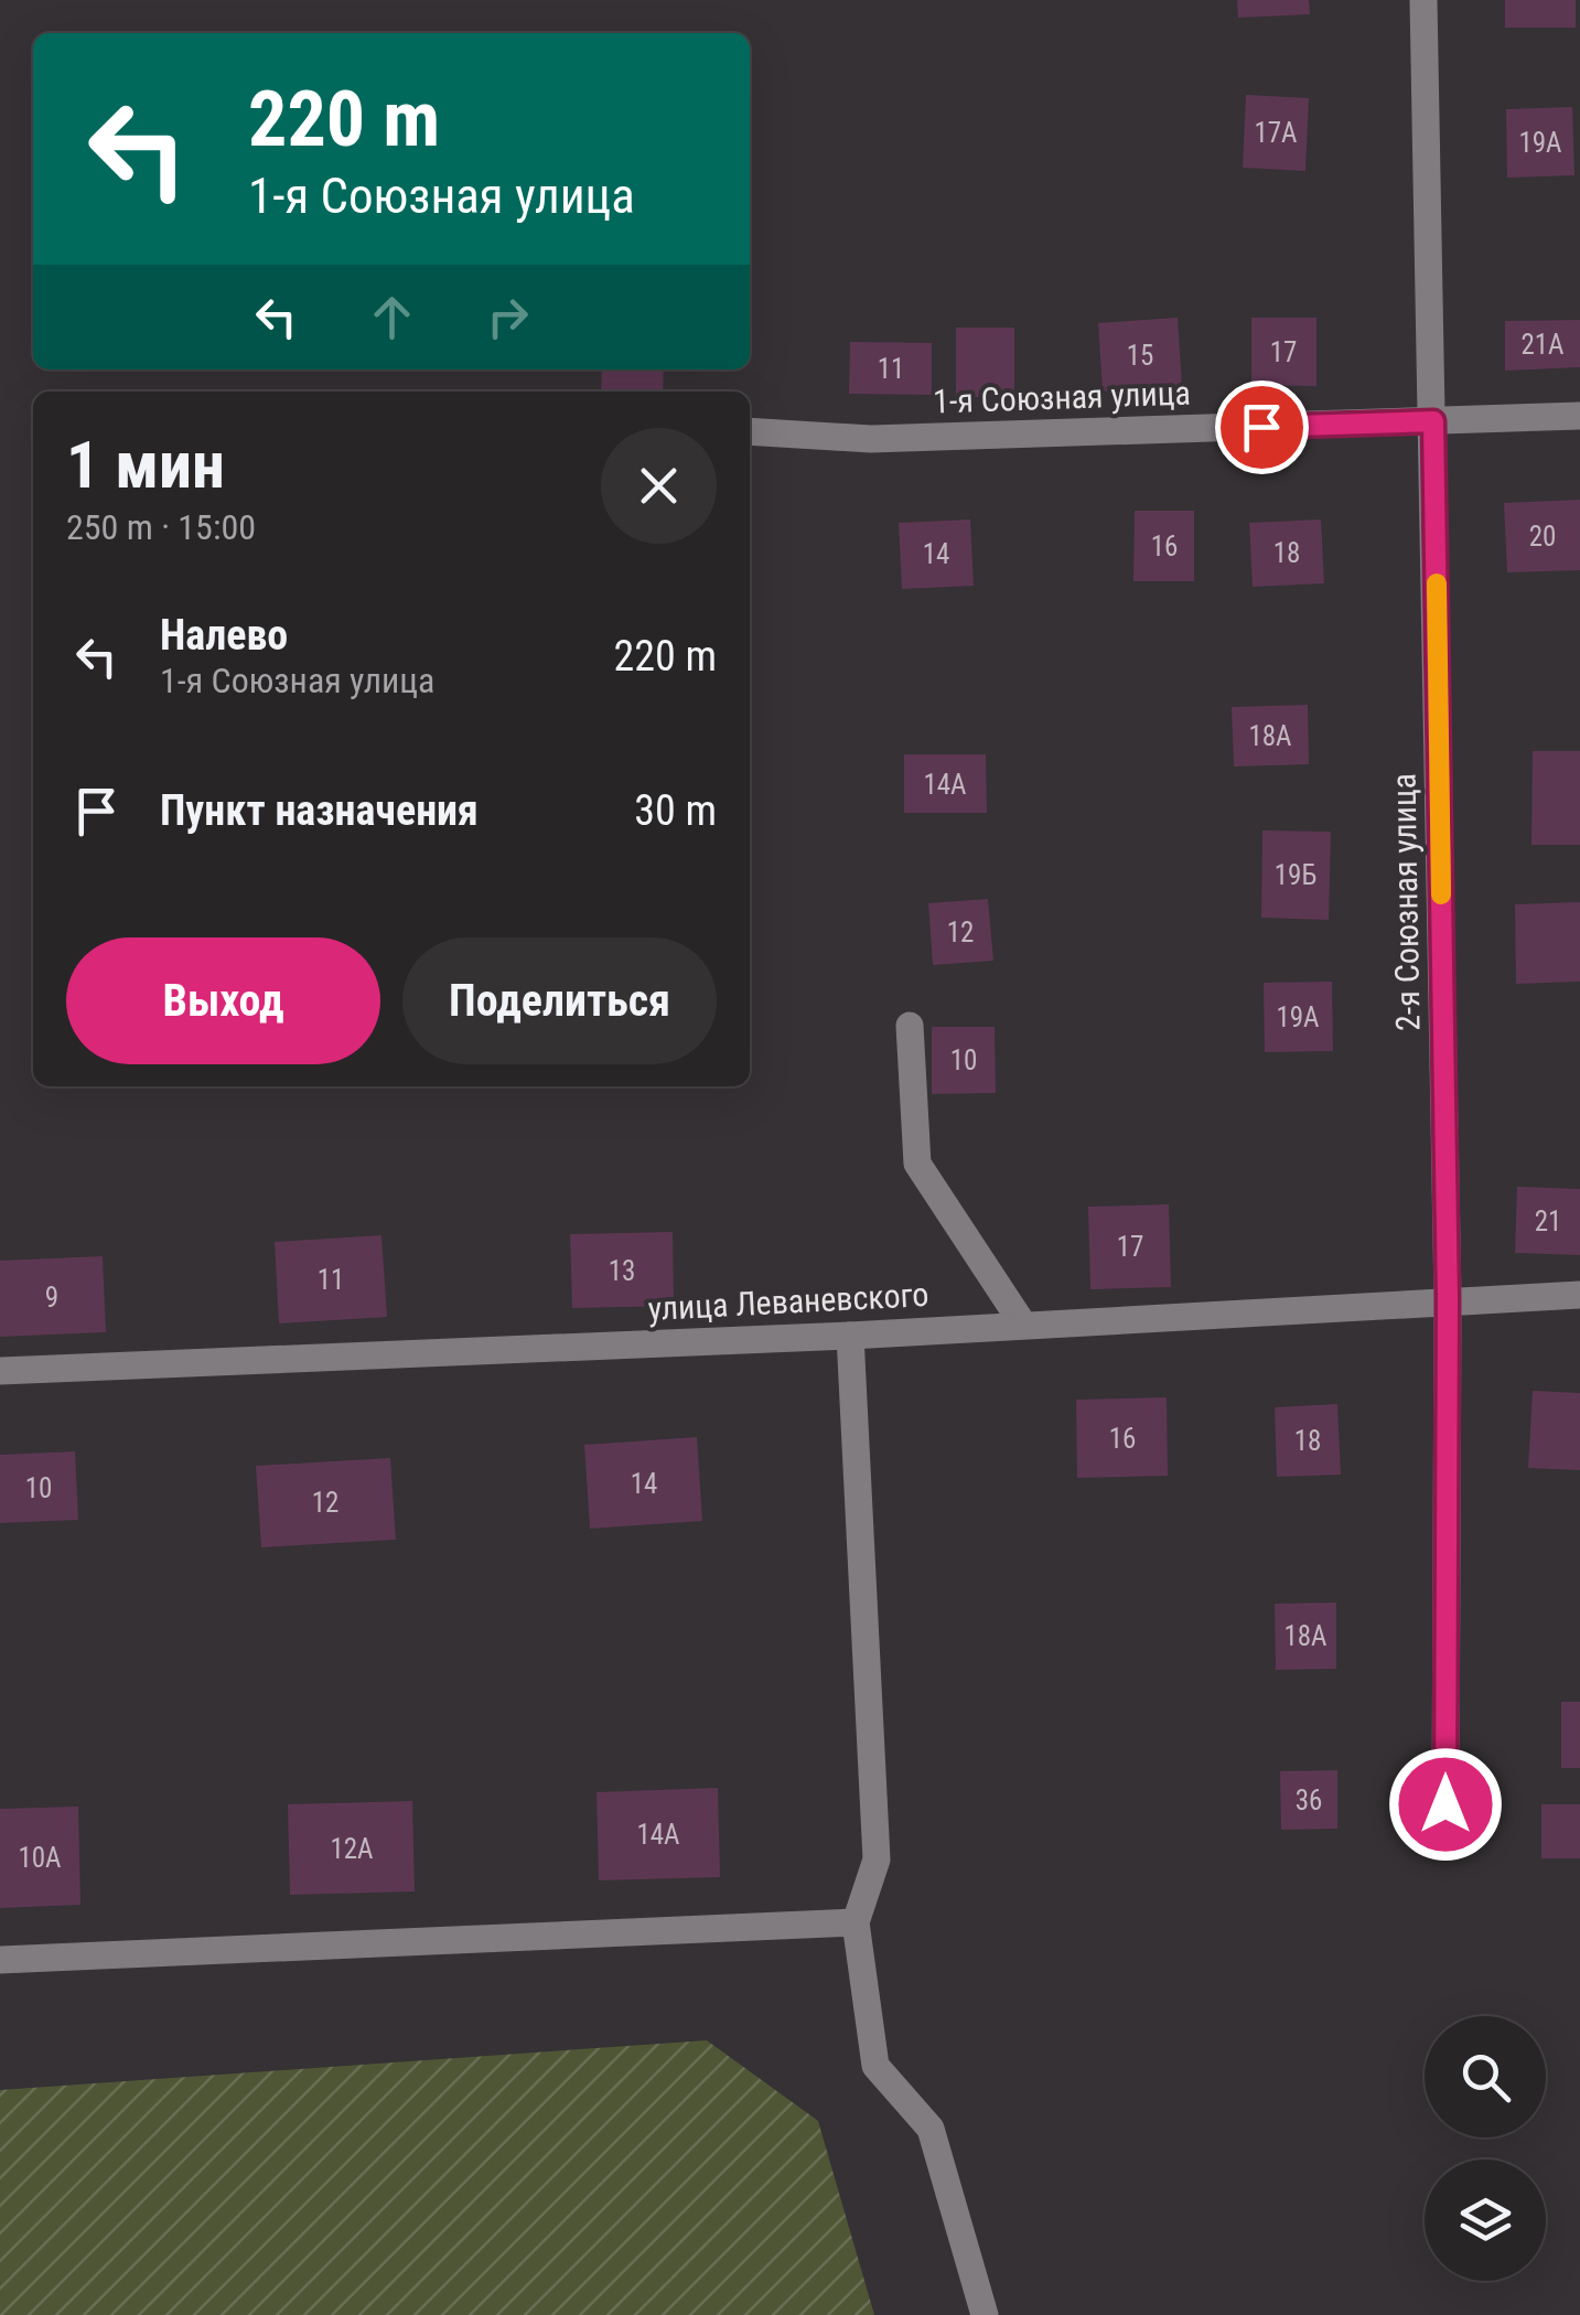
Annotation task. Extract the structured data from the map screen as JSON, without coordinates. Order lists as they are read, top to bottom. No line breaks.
{"streets":{"street":["1-я Союзная улица","2-я Союзная улица","улица Леваневского"]},"crossings":[["1-я Союзная улица","2-я Союзная улица"],["2-я Союзная улица","улица Леваневского"]],"house_numbers":["17А","19А","21А","17","15","11","20","16","18","14","18А","14А","19Б","12","19А","10","21","17","13","11","9","16","18","14","10","12","18А","36","14А","12А","10А"],"page":{"turn":["220 m","1-я Союзная улица"],"heading":["1 мин","250 m · 15:00"],"list":[{"name":"Налево","note":"1-я Союзная улица","value":"220 m"},{"name":"Пункт назначения","value":"30 m"}],"buttons":["Выход","Поделиться"]}}
